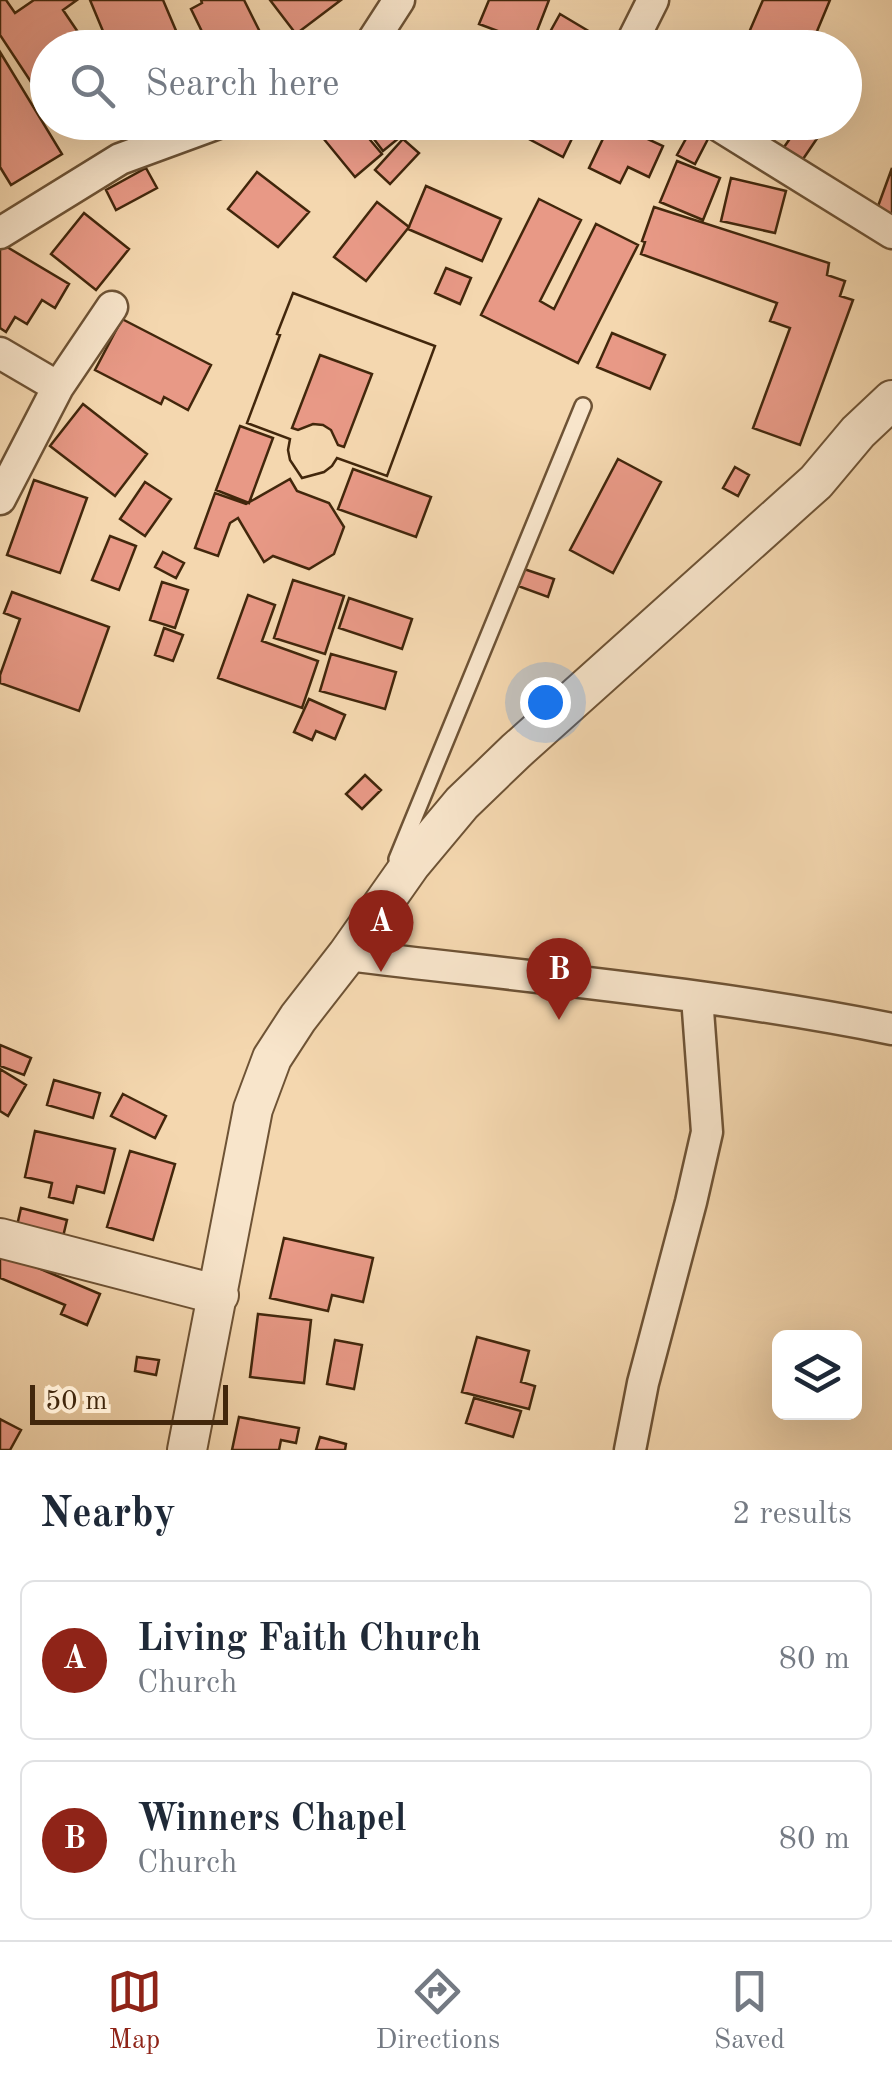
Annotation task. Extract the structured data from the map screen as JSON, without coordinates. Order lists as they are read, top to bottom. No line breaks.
{"scale_bar":"50 m","page":{"search":"Search here","pins":["A","B"],"scale":"50 m","heading":["Nearby","2 results"],"list":[{"mark":"A","name":"Living Faith Church","note":"Church","value":"80 m"},{"mark":"B","name":"Winners Chapel","note":"Church","value":"80 m"}],"nav":["Map","Directions","Saved"]}}
